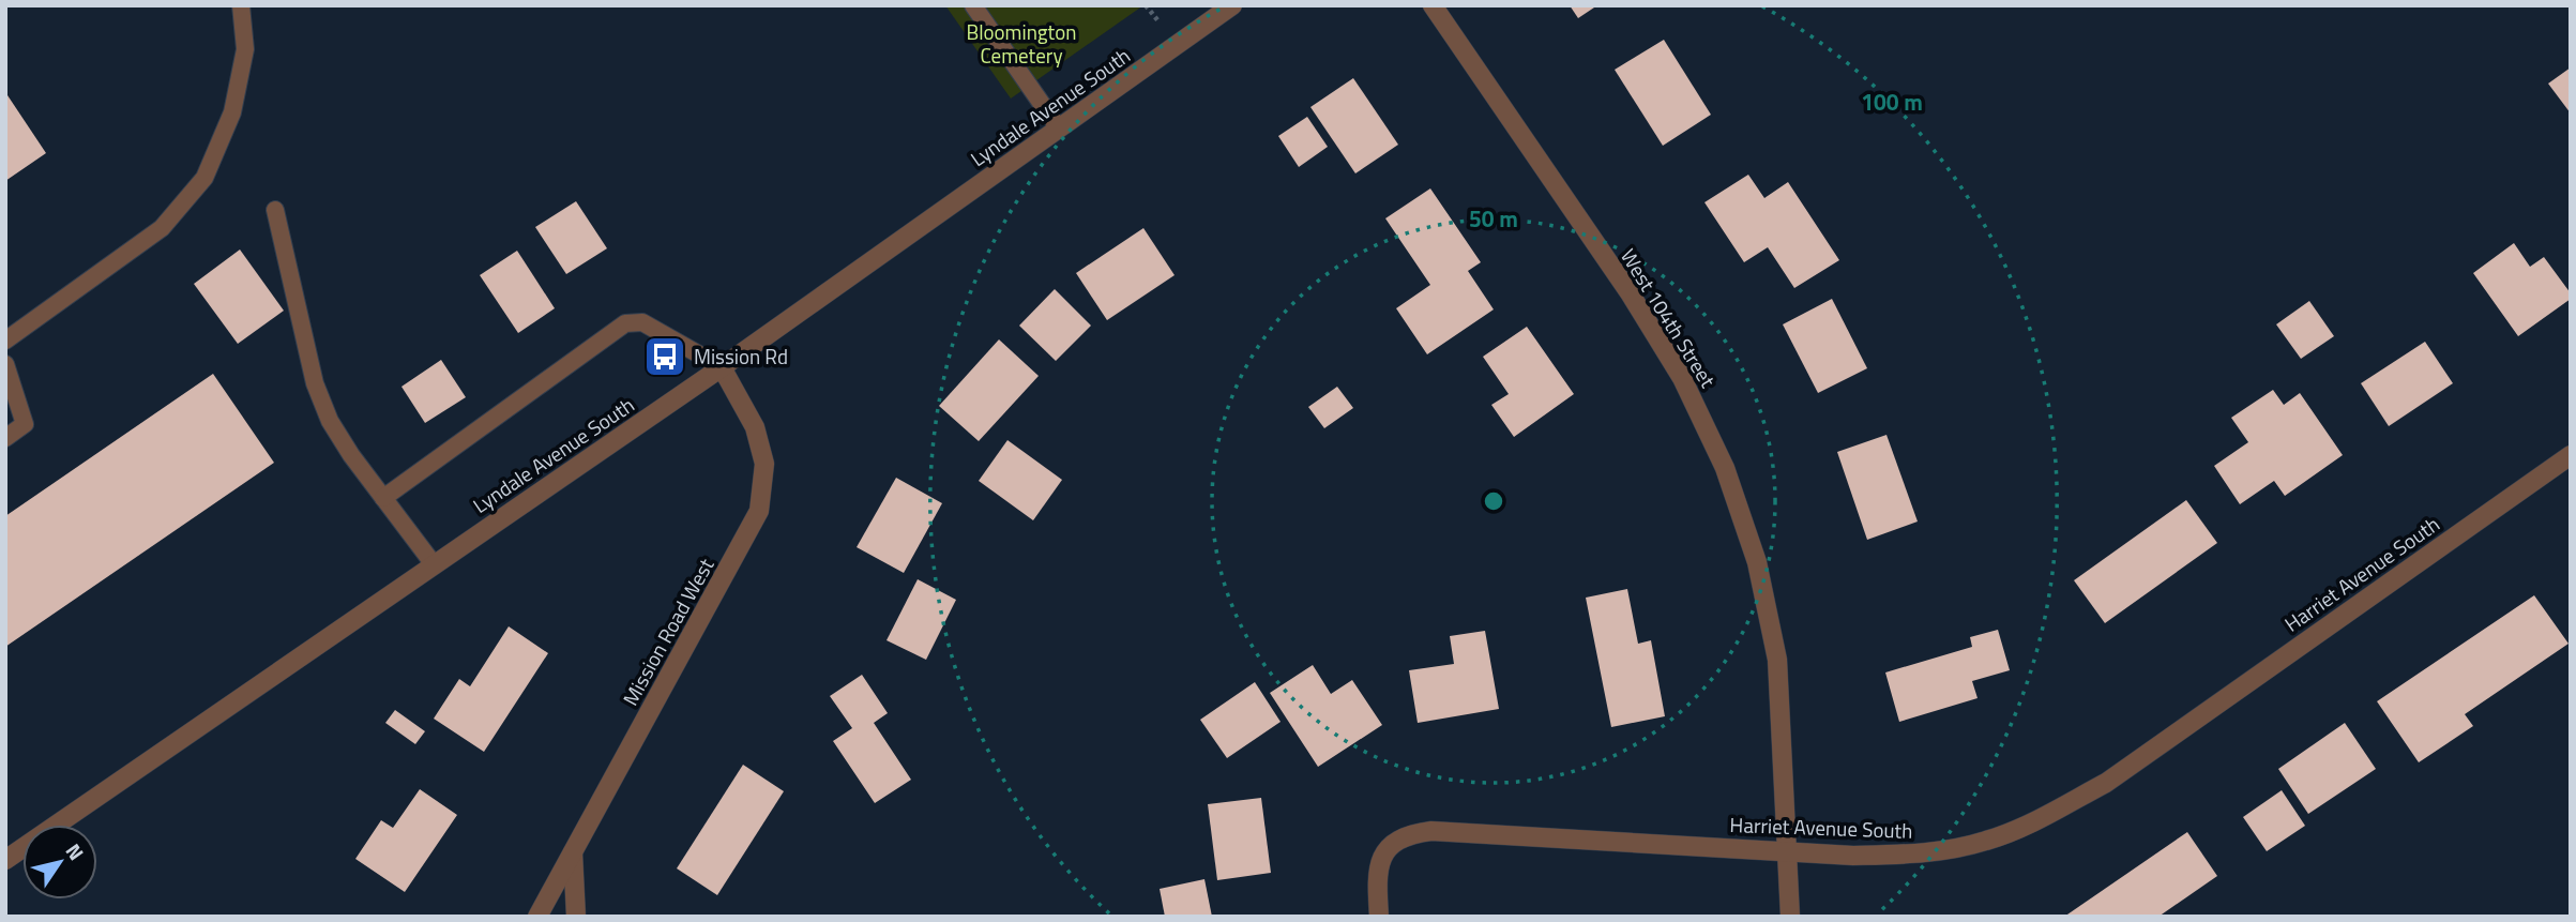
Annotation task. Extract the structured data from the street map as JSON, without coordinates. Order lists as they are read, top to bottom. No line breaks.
{"streets":{"street":["Lyndale Avenue South","West 104th Street","Harriet Avenue South","Mission Road West"]},"crossings":[["Lyndale Avenue South","Mission Road West"],["West 104th Street","Harriet Avenue South"]],"parks":["Bloomington Cemetery"],"places":{"bus stop":["Mission Rd"]},"north":"top right","rings":["100 m","50 m"]}
